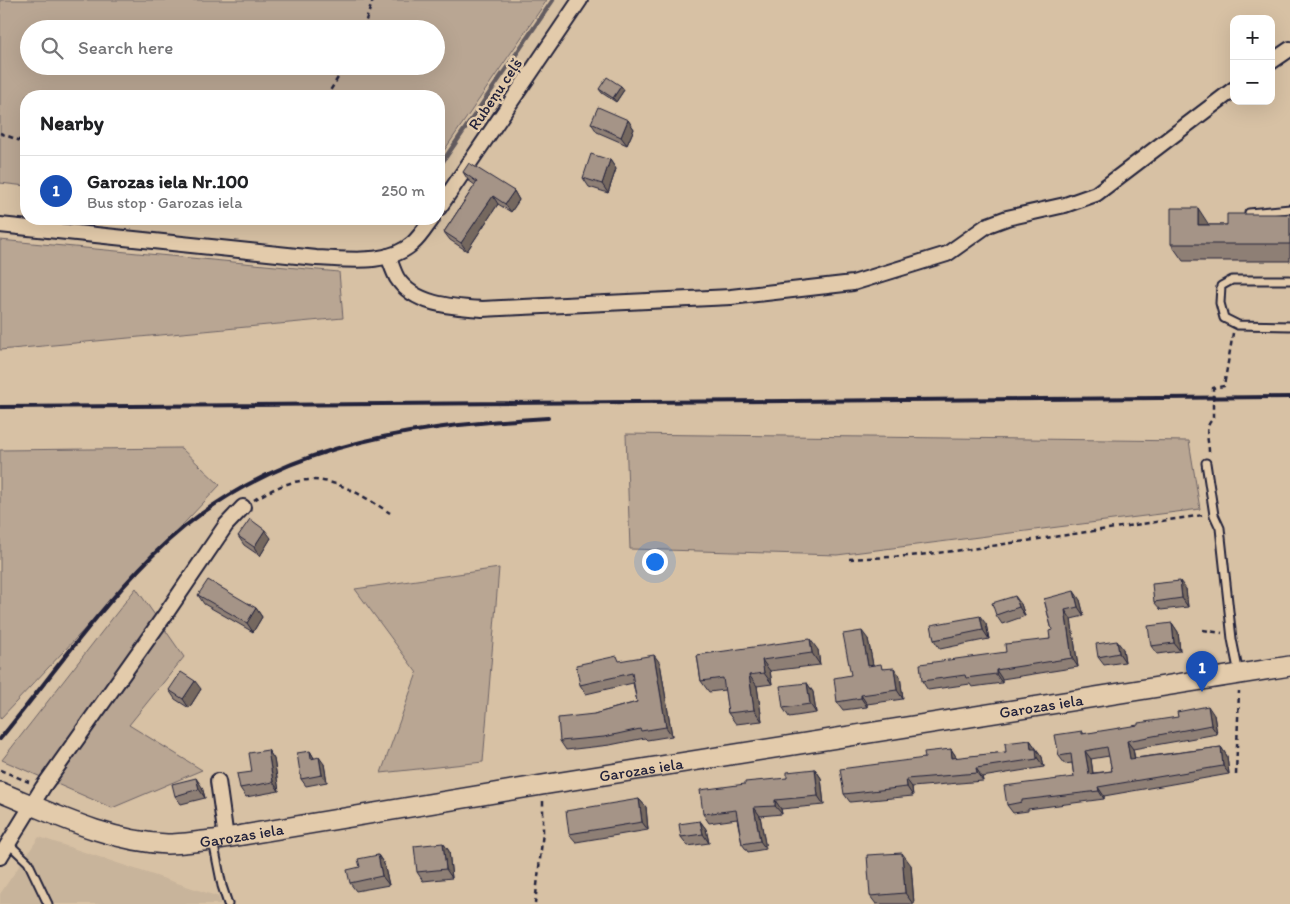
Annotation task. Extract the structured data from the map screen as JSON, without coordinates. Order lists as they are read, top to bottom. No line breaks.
{"streets":{"main road":["Garozas iela"],"street":["Rubeņu ceļš"]},"page":{"map_buttons":["+","−"],"search":"Search here","heading":"Nearby","list":[{"mark":"1","name":"Garozas iela Nr.100","note":"Bus stop · Garozas iela","value":"250 m"}],"pins":"1"}}
